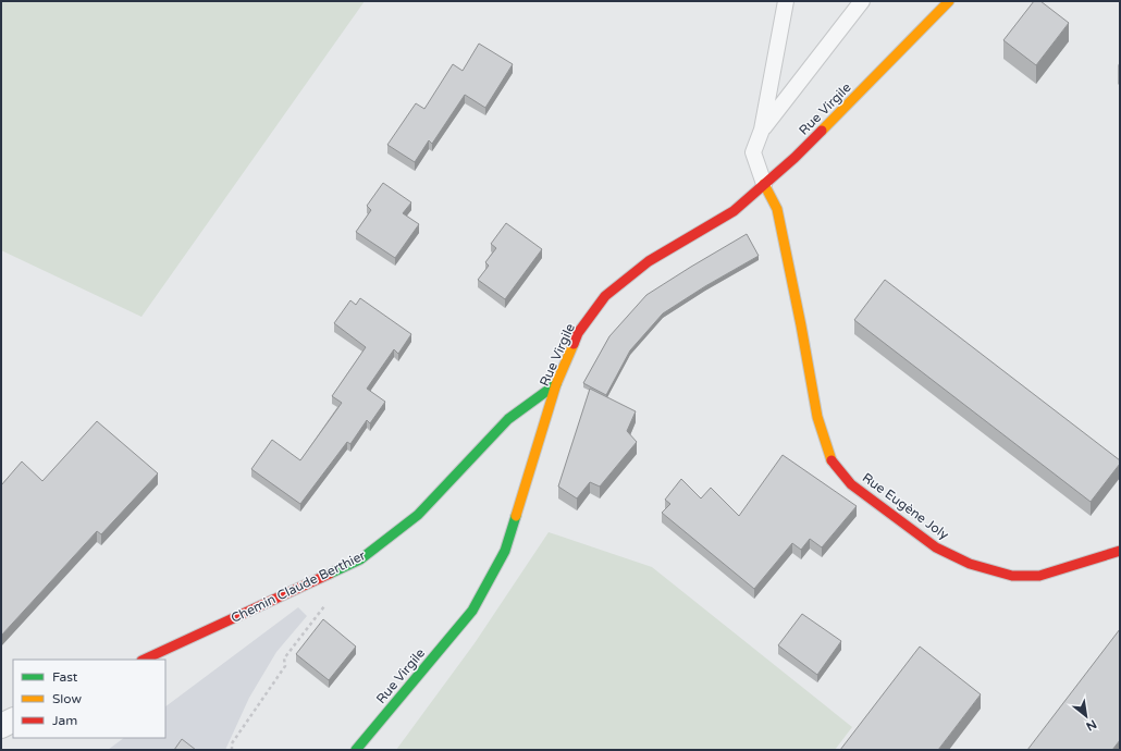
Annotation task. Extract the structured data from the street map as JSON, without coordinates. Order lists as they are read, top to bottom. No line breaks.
{"streets":{"street":["Rue Virgile","Rue Eugène Joly","Chemin Claude Berthier"]},"crossings":[["Rue Virgile","Rue Eugène Joly"],["Rue Virgile","Chemin Claude Berthier"]],"legend":["Fast","Slow","Jam"],"north":"bottom right"}
